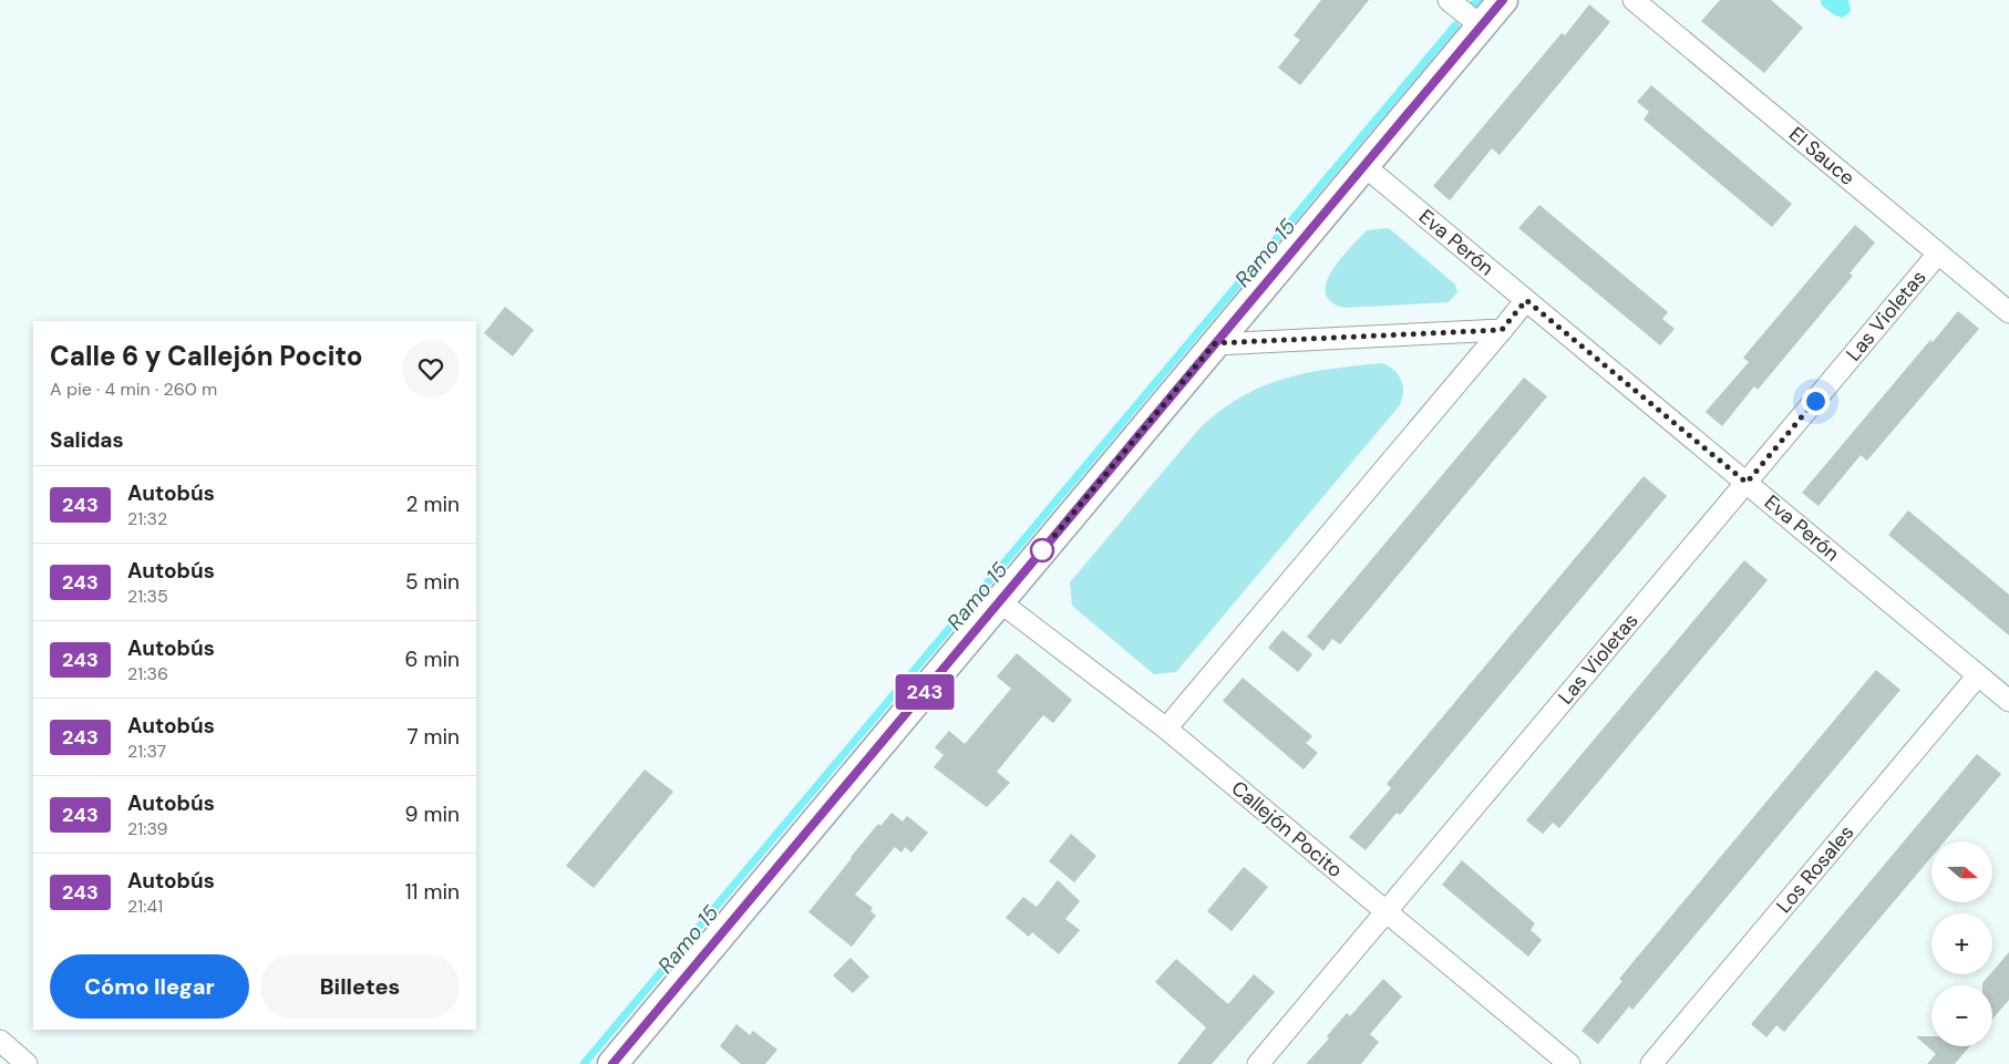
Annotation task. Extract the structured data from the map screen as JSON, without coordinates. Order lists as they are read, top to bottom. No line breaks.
{"streets":{"street":["El Sauce","Eva Perón","Las Violetas","Callejón Pocito","Los Rosales"]},"crossings":[["El Sauce","Las Violetas"],["Eva Perón","Las Violetas"],["Eva Perón","Los Rosales"],["Las Violetas","Callejón Pocito"]],"water":["Ramo 15"],"lines":["bus line 243"],"north":"right","page":{"on_map":"243","heading":[["Calle 6 y Callejón Pocito","A pie · 4 min · 260 m"],"Salidas"],"list":[{"mark":"243","name":"Autobús","note":"21:32","value":"2 min"},{"mark":"243","name":"Autobús","note":"21:35","value":"5 min"},{"mark":"243","name":"Autobús","note":"21:36","value":"6 min"},{"mark":"243","name":"Autobús","note":"21:37","value":"7 min"},{"mark":"243","name":"Autobús","note":"21:39","value":"9 min"},{"mark":"243","name":"Autobús","note":"21:41","value":"11 min"}],"map_buttons":["+","−"],"buttons":["Cómo llegar","Billetes"]}}
